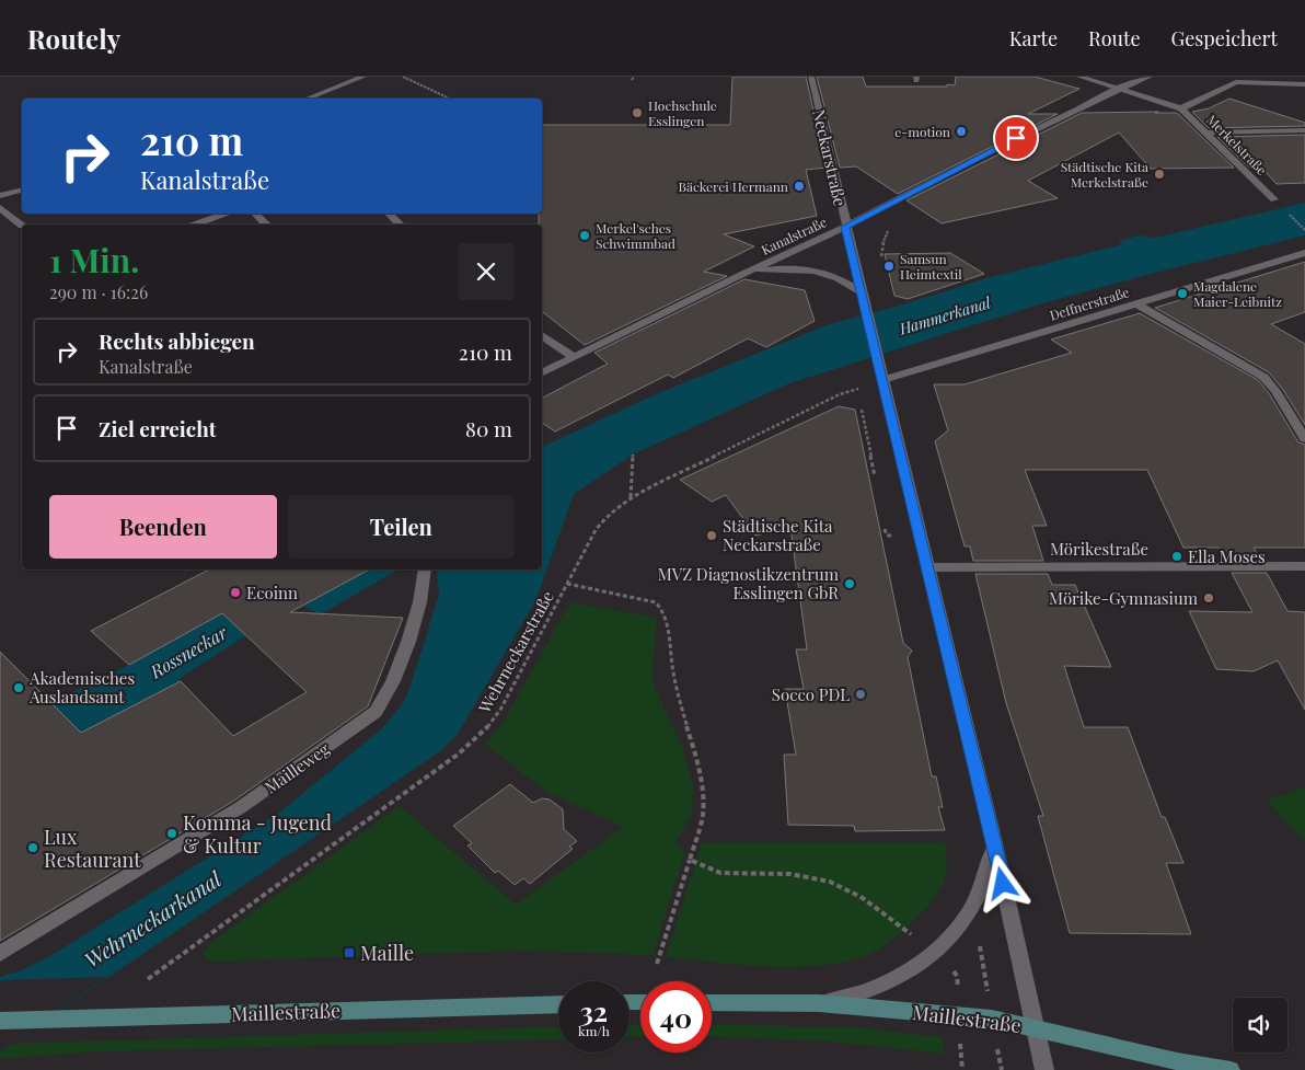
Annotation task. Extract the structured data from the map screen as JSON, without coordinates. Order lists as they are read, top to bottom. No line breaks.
{"streets":{"main road":["Maillestraße"],"street":["Merkelstraße","Neckarstraße","Kanalstraße","Deffnerstraße","Mörikestraße","Mailleweg"],"path":["Wehrneckarstraße"]},"crossings":[["Neckarstraße","Kanalstraße"],["Neckarstraße","Deffnerstraße"],["Neckarstraße","Mörikestraße"],["Neckarstraße","Wehrneckarstraße"],["Neckarstraße","Maillestraße"],["Deffnerstraße","Wehrneckarstraße"]],"water":["Hammerkanal","Rossneckar","Wehrneckarkanal"],"places":{"other":["Hochschule Esslingen","e-motion","Städtische Kita Merkelstraße","Bäckerei Hermann","Merkel'sches Schwimmbad","Samsun Heimtextil","Magdalene Maier-Leibnitz","Städtische Kita Neckarstraße","Ella Moses","MVZ Diagnostikzentrum Esslingen GbR","Ecoinn","Mörike-Gymnasium","Akademisches Auslandsamt","Socco PDL","Komma - Jugend & Kultur","Lux Restaurant"],"transit":["Maille"]},"page":{"header":"Routely","nav":["Karte","Route","Gespeichert"],"turn":["210 m","Kanalstraße"],"heading":["1 Min.","290 m · 16:26"],"list":[{"name":"Rechts abbiegen","note":"Kanalstraße","value":"210 m"},{"name":"Ziel erreicht","value":"80 m"}],"buttons":["Beenden","Teilen"],"speed":"32 km/h","limit":"40"}}
